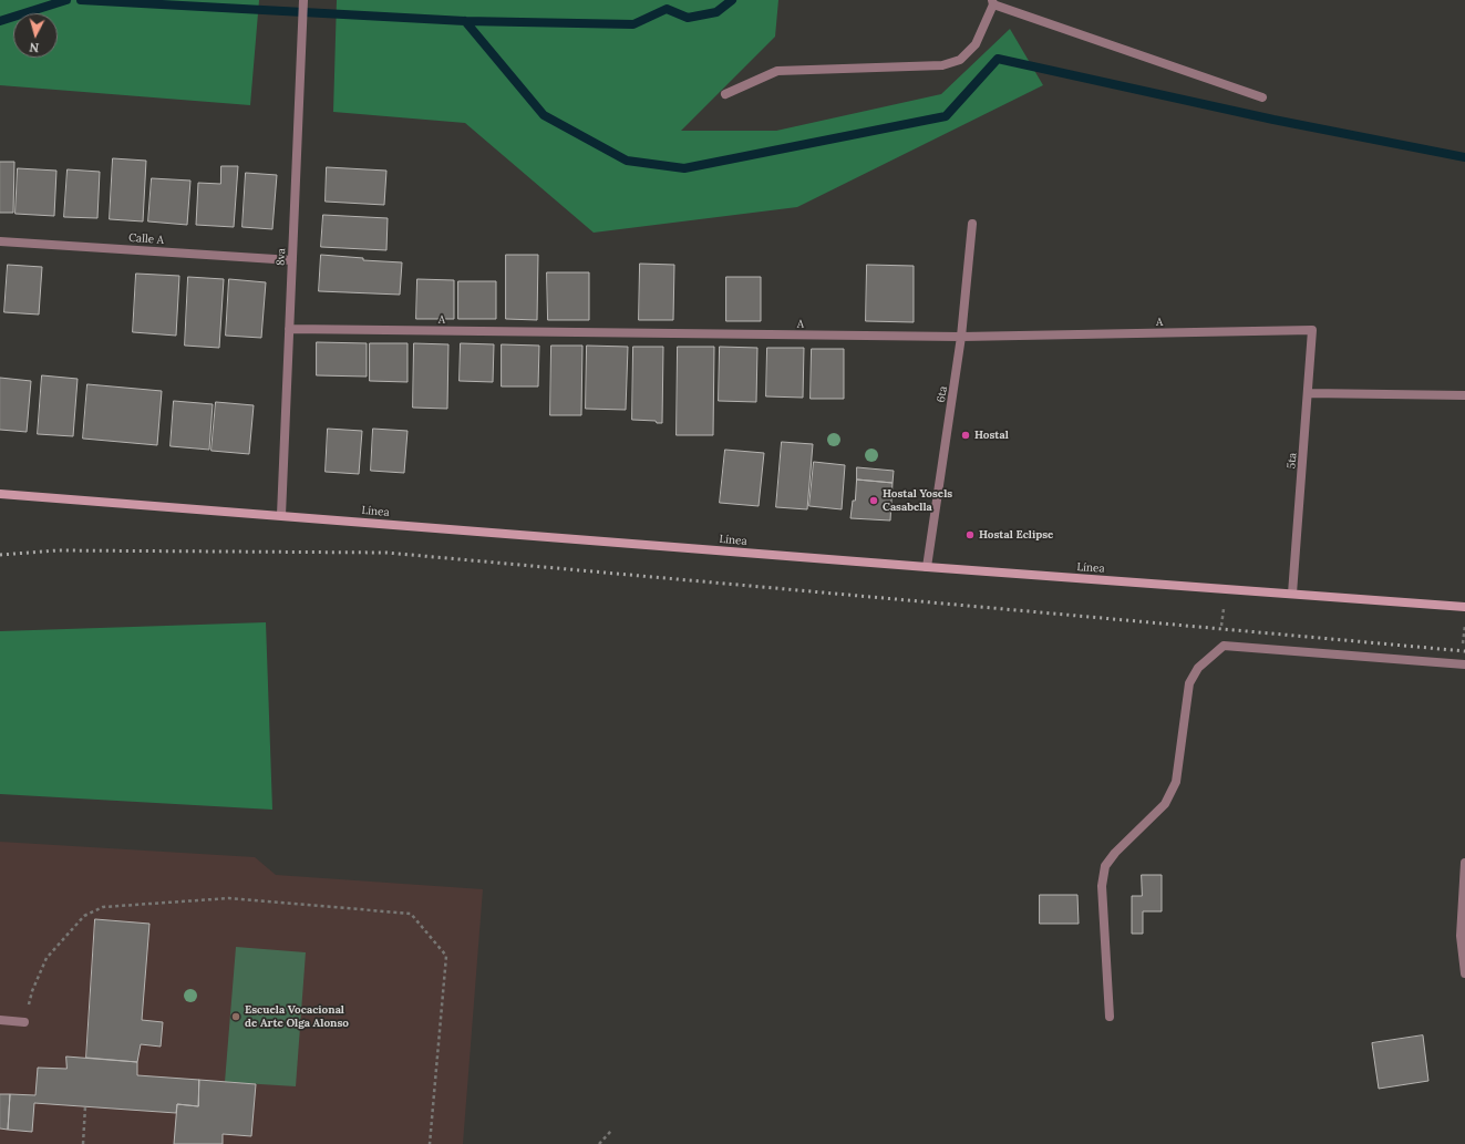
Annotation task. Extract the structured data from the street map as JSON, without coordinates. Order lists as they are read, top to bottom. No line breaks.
{"streets":{"main road":["Línea"],"street":["Calle A","8va","A","6ta","5ta"]},"crossings":[["Calle A","8va"],["8va","A"],["8va","Línea"],["A","6ta"],["A","5ta"],["6ta","Línea"],["5ta","Línea"]],"places":["Hostal","Hostal Yosels Casabella","Hostal Eclipse","Escuela Vocacional de Arte Olga Alonso"],"north":"bottom"}
